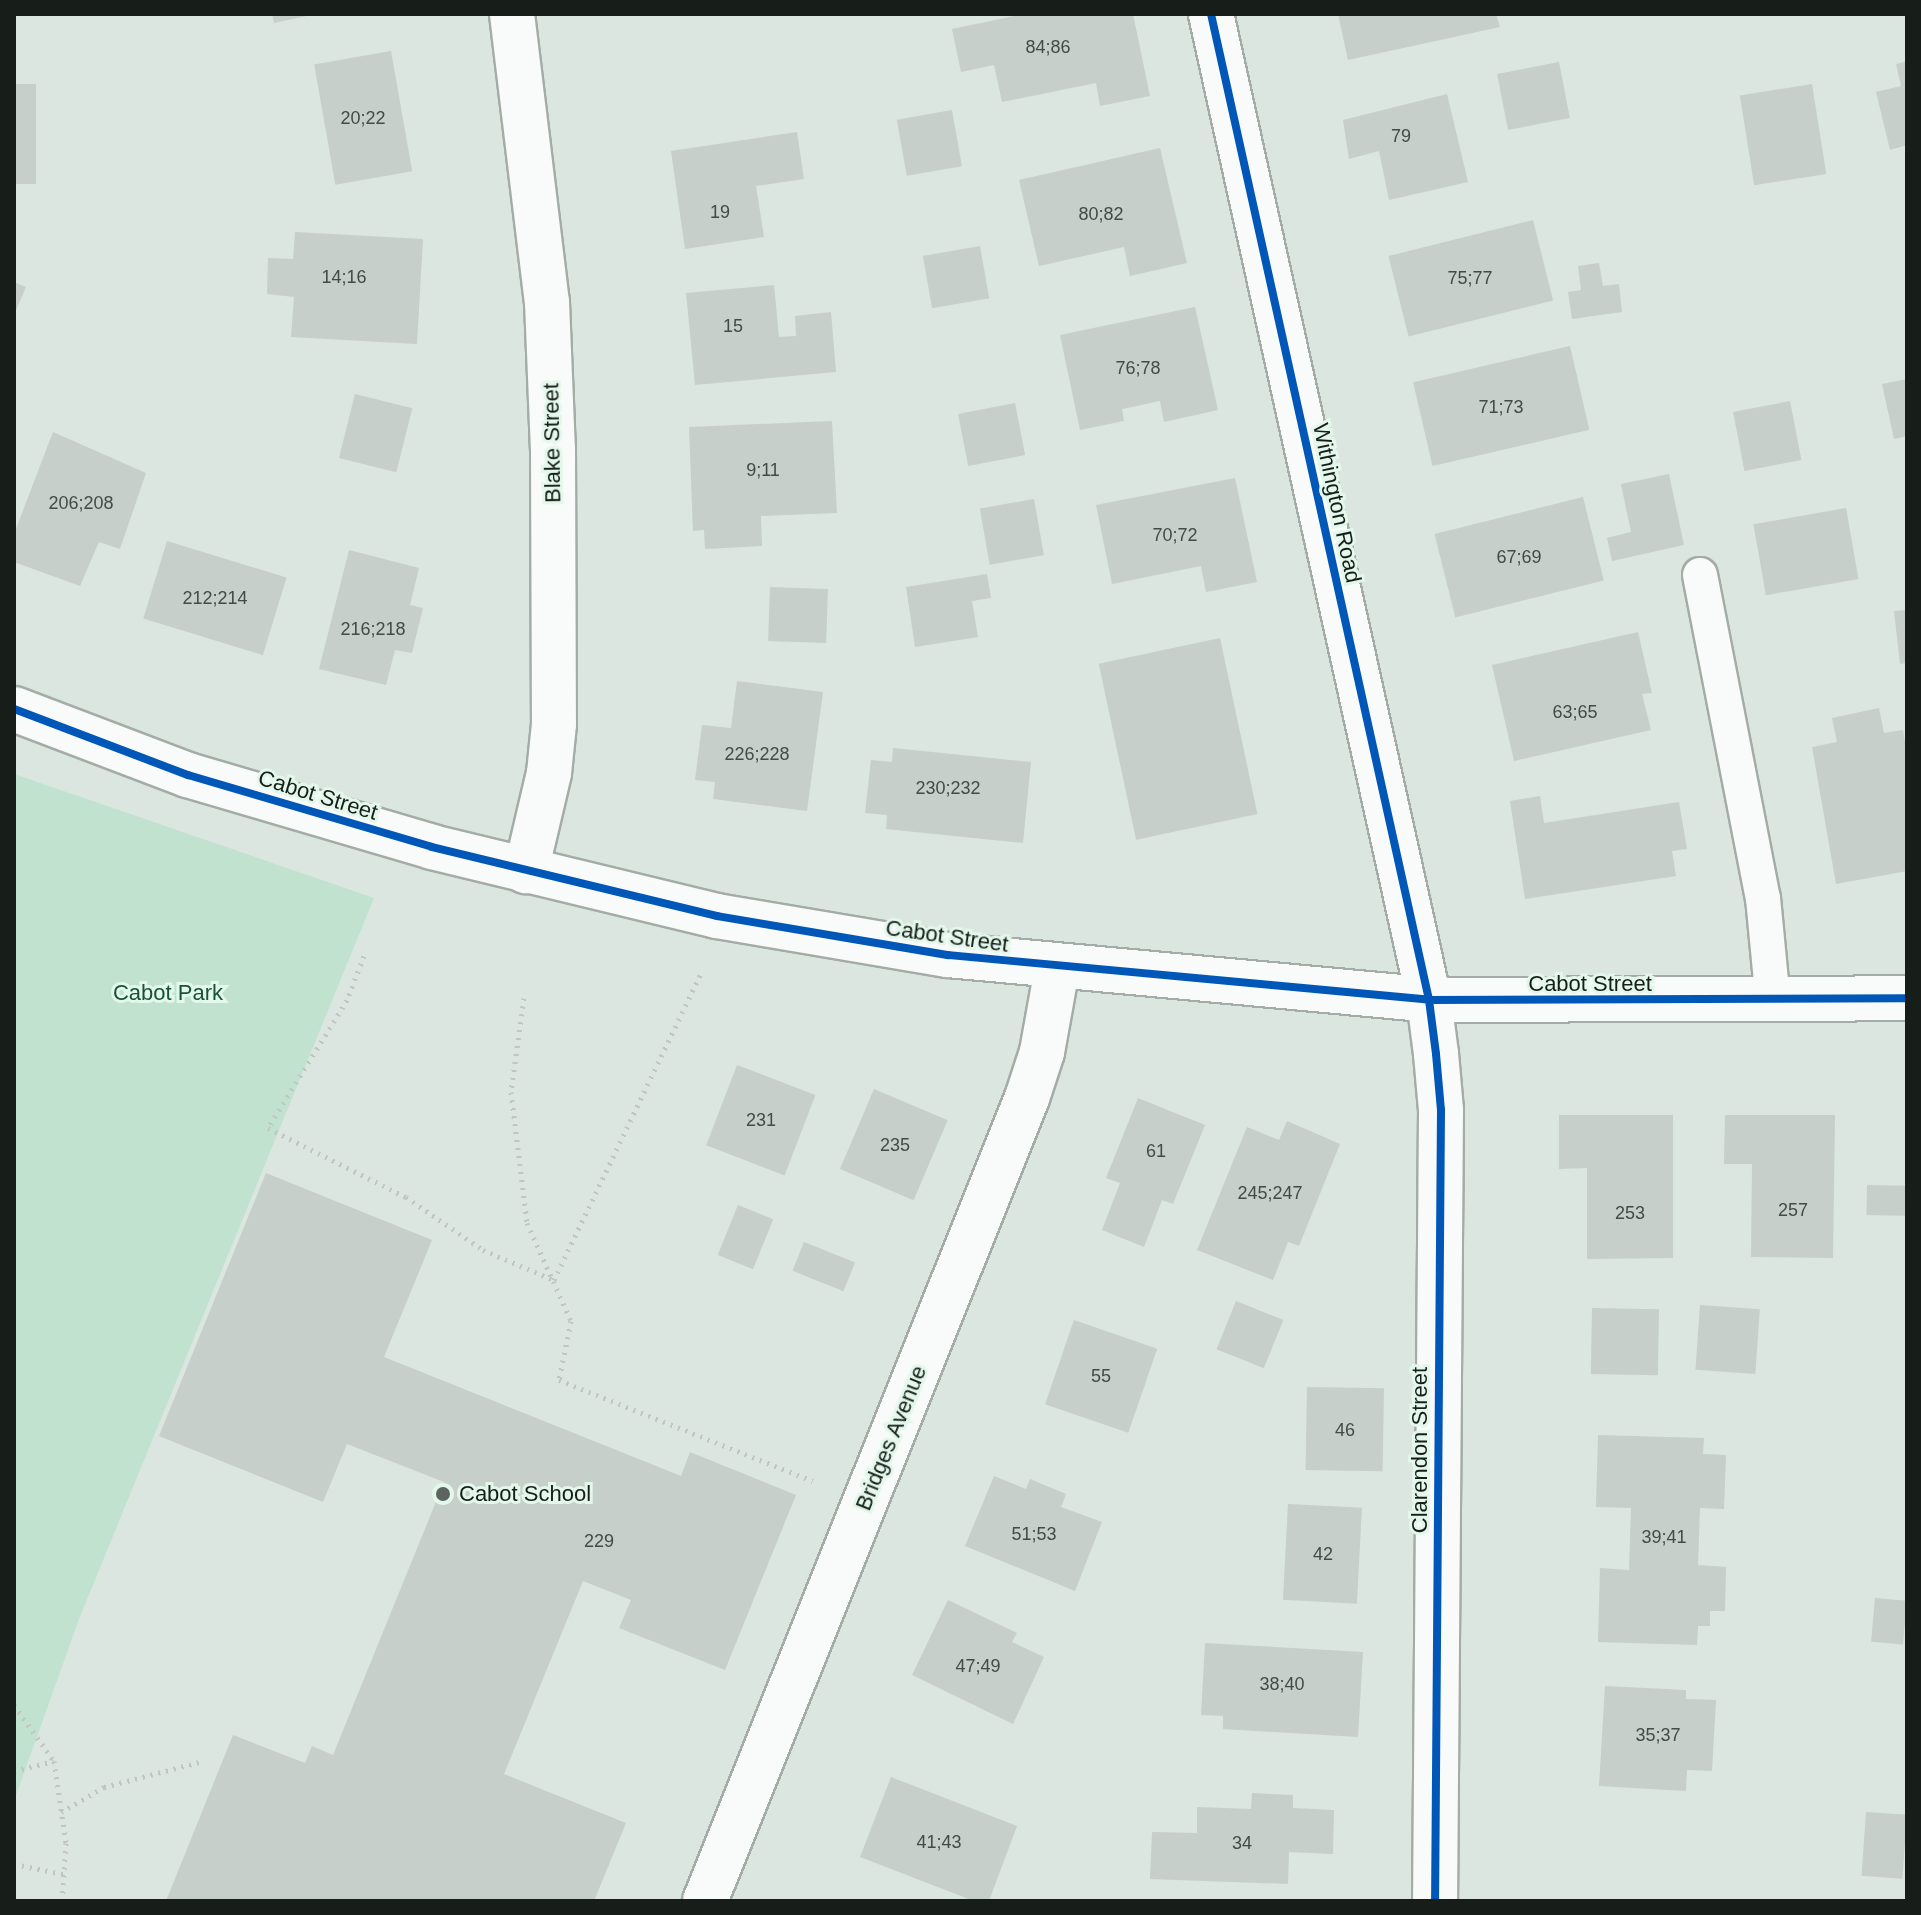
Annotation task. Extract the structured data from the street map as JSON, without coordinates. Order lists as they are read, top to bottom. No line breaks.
{"streets":{"street":["Blake Street","Withington Road","Cabot Street","Bridges Avenue","Clarendon Street"]},"crossings":[["Blake Street","Cabot Street"],["Withington Road","Cabot Street"],["Withington Road","Clarendon Street"],["Cabot Street","Bridges Avenue"],["Cabot Street","Clarendon Street"]],"parks":["Cabot Park"],"places":["Cabot School"],"house_numbers":["84;86","20;22","79","19","80;82","14;16","75;77","15","76;78","71;73","9;11","206;208","70;72","67;69","212;214","216;218","63;65","226;228","230;232","231","235","61","245;247","257","253","55","46","51;53","39;41","229","42","47;49","38;40","35;37","41;43","34"]}
